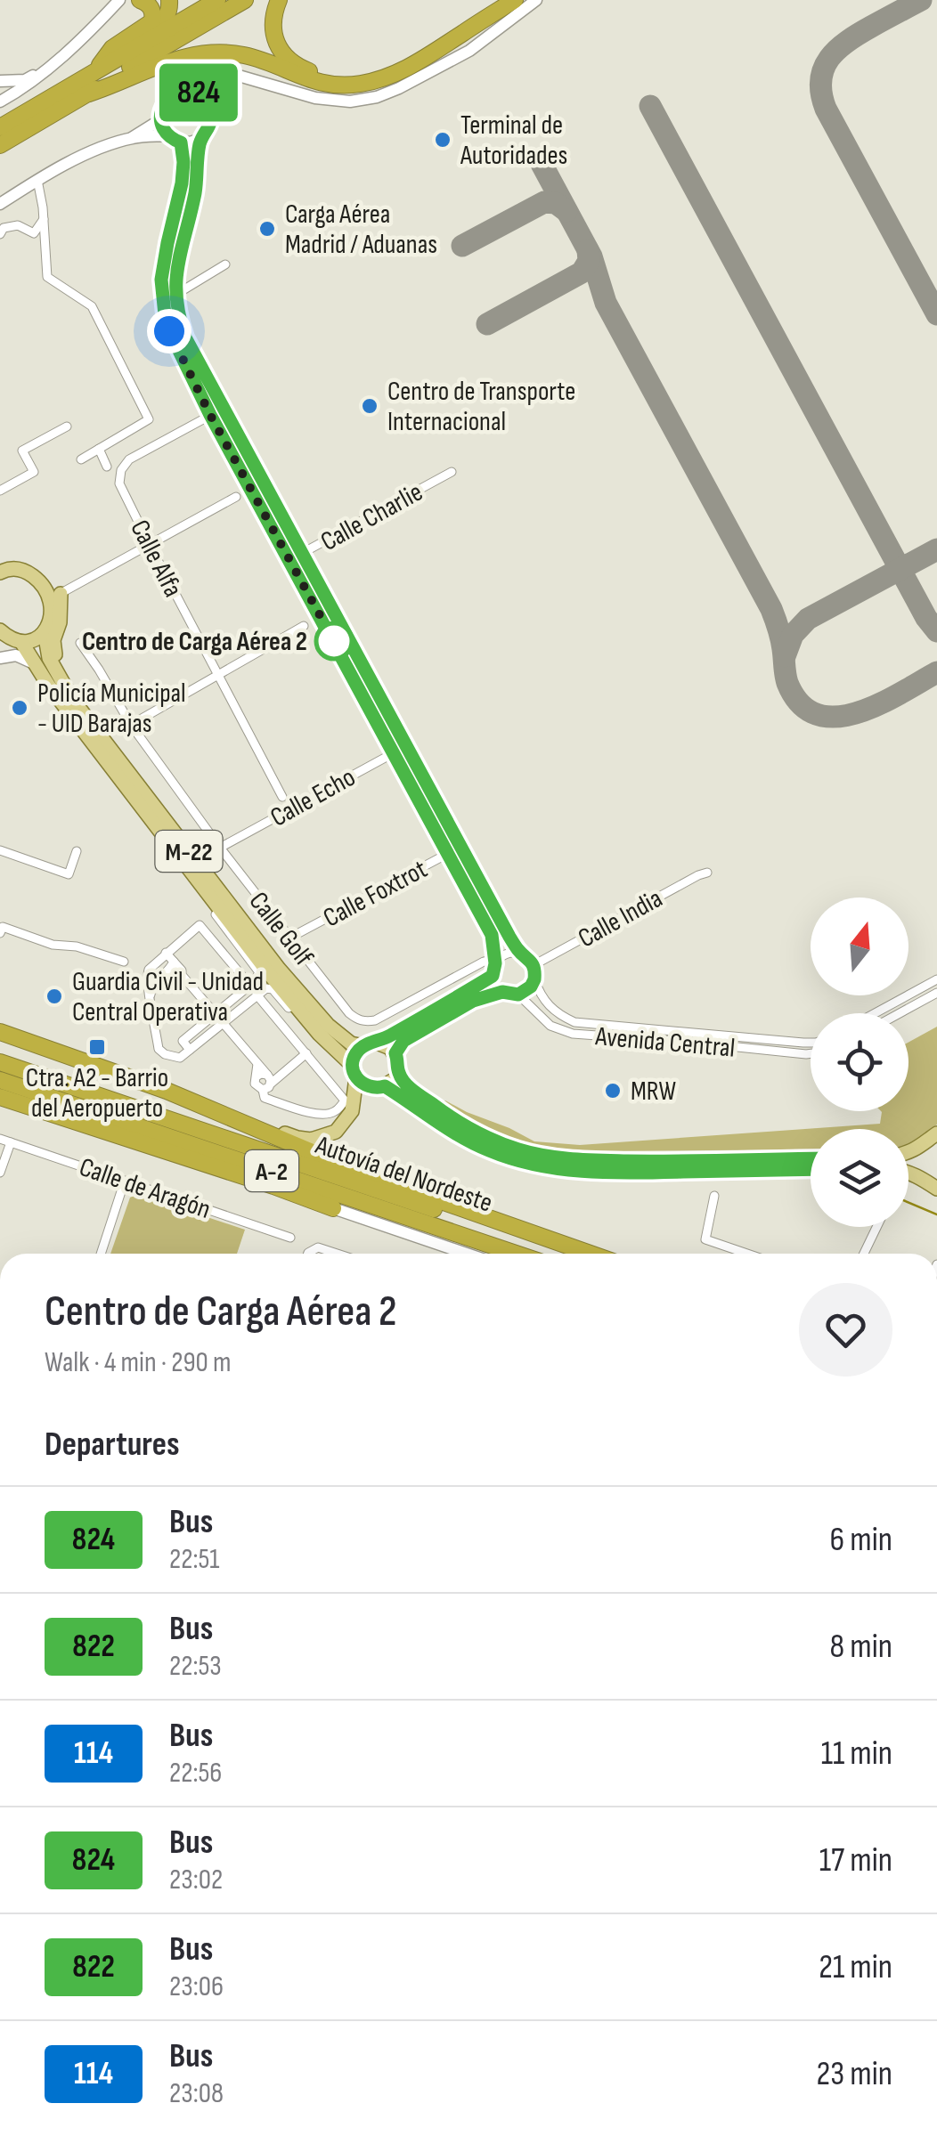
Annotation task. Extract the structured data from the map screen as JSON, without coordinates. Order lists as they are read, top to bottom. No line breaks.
{"streets":{"highway":["A-2","Autovía del Nordeste"],"main road":["M-22"],"street":["Calle Charlie","Calle Alfa","Calle Echo","Calle Foxtrot","Calle India","Calle Golf","Avenida Central","Calle de Aragón"]},"crossings":[["Calle Echo","Calle Golf"],["Calle Foxtrot","Calle Golf"],["Calle India","Calle Golf"],["Calle India","Avenida Central"],["Calle Golf","Avenida Central"]],"places":{"other":["Terminal de Autoridades","Carga Aérea Madrid / Aduanas","Centro de Transporte Internacional","Centro de Carga Aérea 2","Policía Municipal - UID Barajas","Guardia Civil - Unidad Central Operativa","MRW"],"transit":["Ctra. A2 - Barrio del Aeropuerto"]},"lines":["bus line 824"],"north":"top","page":{"on_map":"824","heading":[["Centro de Carga Aérea 2","Walk · 4 min · 290 m"],"Departures"],"list":[{"mark":"824","name":"Bus","note":"22:51","value":"6 min"},{"mark":"822","name":"Bus","note":"22:53","value":"8 min"},{"mark":"114","name":"Bus","note":"22:56","value":"11 min"},{"mark":"824","name":"Bus","note":"23:02","value":"17 min"},{"mark":"822","name":"Bus","note":"23:06","value":"21 min"},{"mark":"114","name":"Bus","note":"23:08","value":"23 min"}]}}
